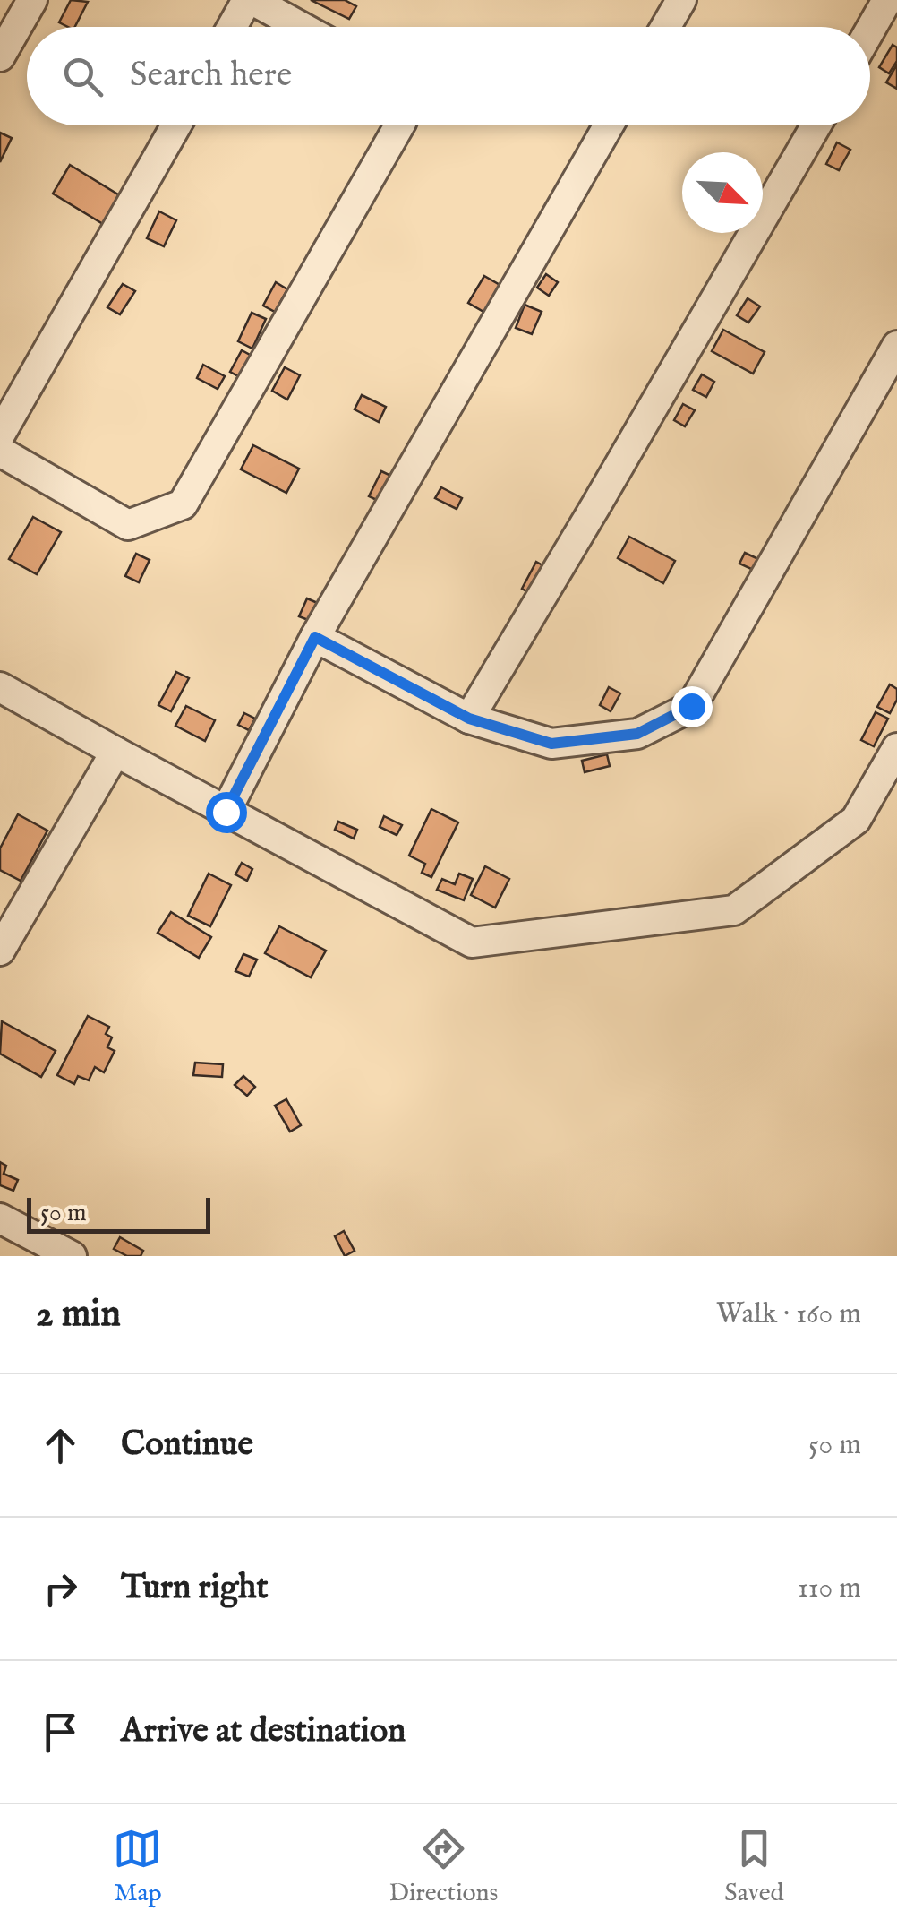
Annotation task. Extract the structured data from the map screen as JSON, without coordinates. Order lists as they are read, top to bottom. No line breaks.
{"scale_bar":"50 m","north":"bottom right","page":{"search":"Search here","scale":"50 m","heading":["2 min","Walk · 160 m"],"list":[["Continue","50 m"],["Turn right","110 m"],"Arrive at destination"],"nav":["Map","Directions","Saved"]}}
